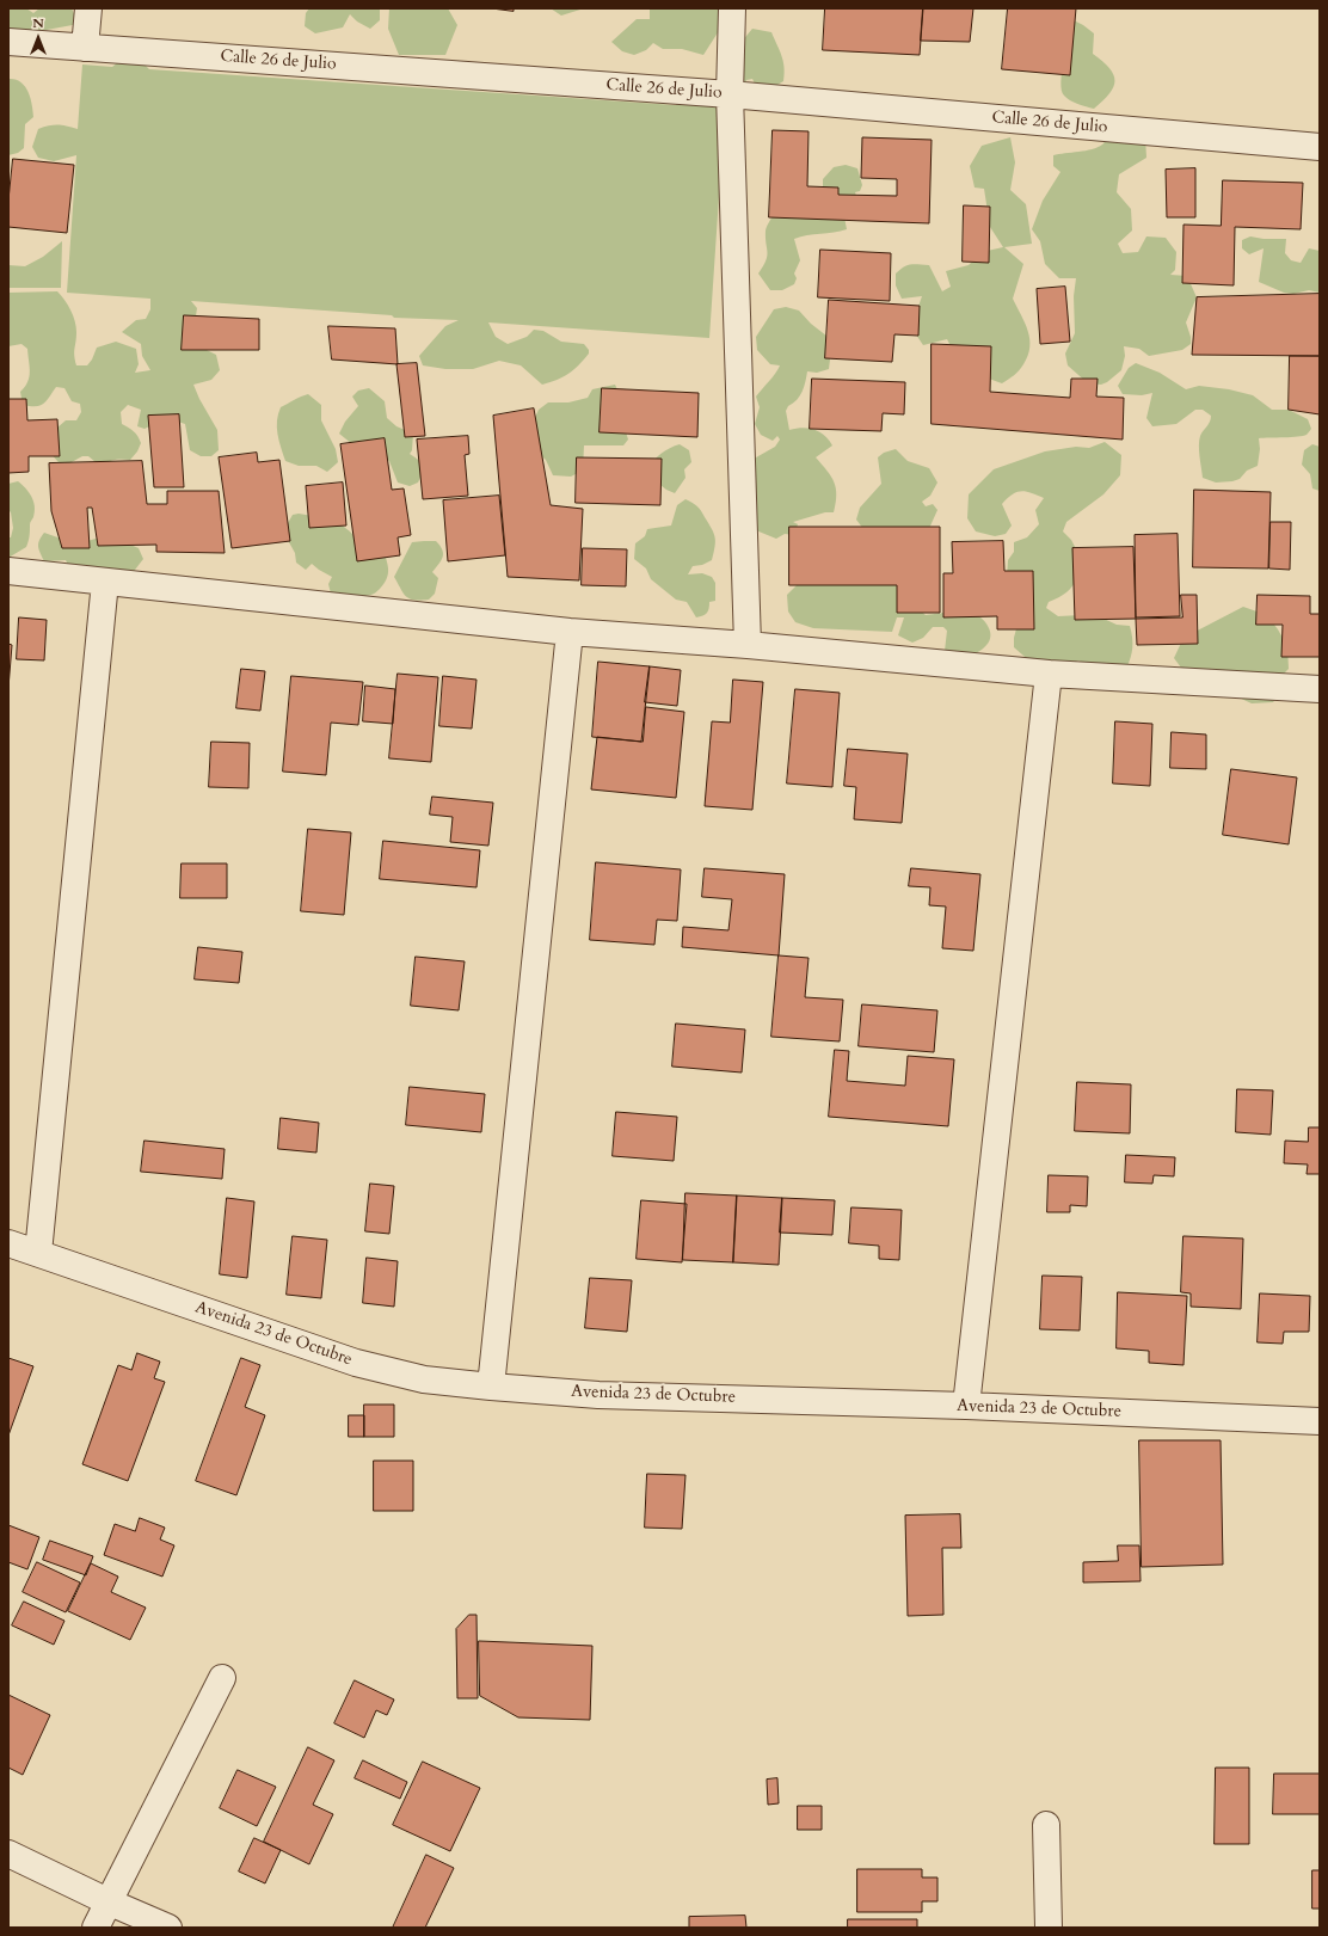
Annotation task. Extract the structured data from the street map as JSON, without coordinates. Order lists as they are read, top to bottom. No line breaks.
{"streets":{"street":["Calle 26 de Julio","Avenida 23 de Octubre"]},"north":"top"}
